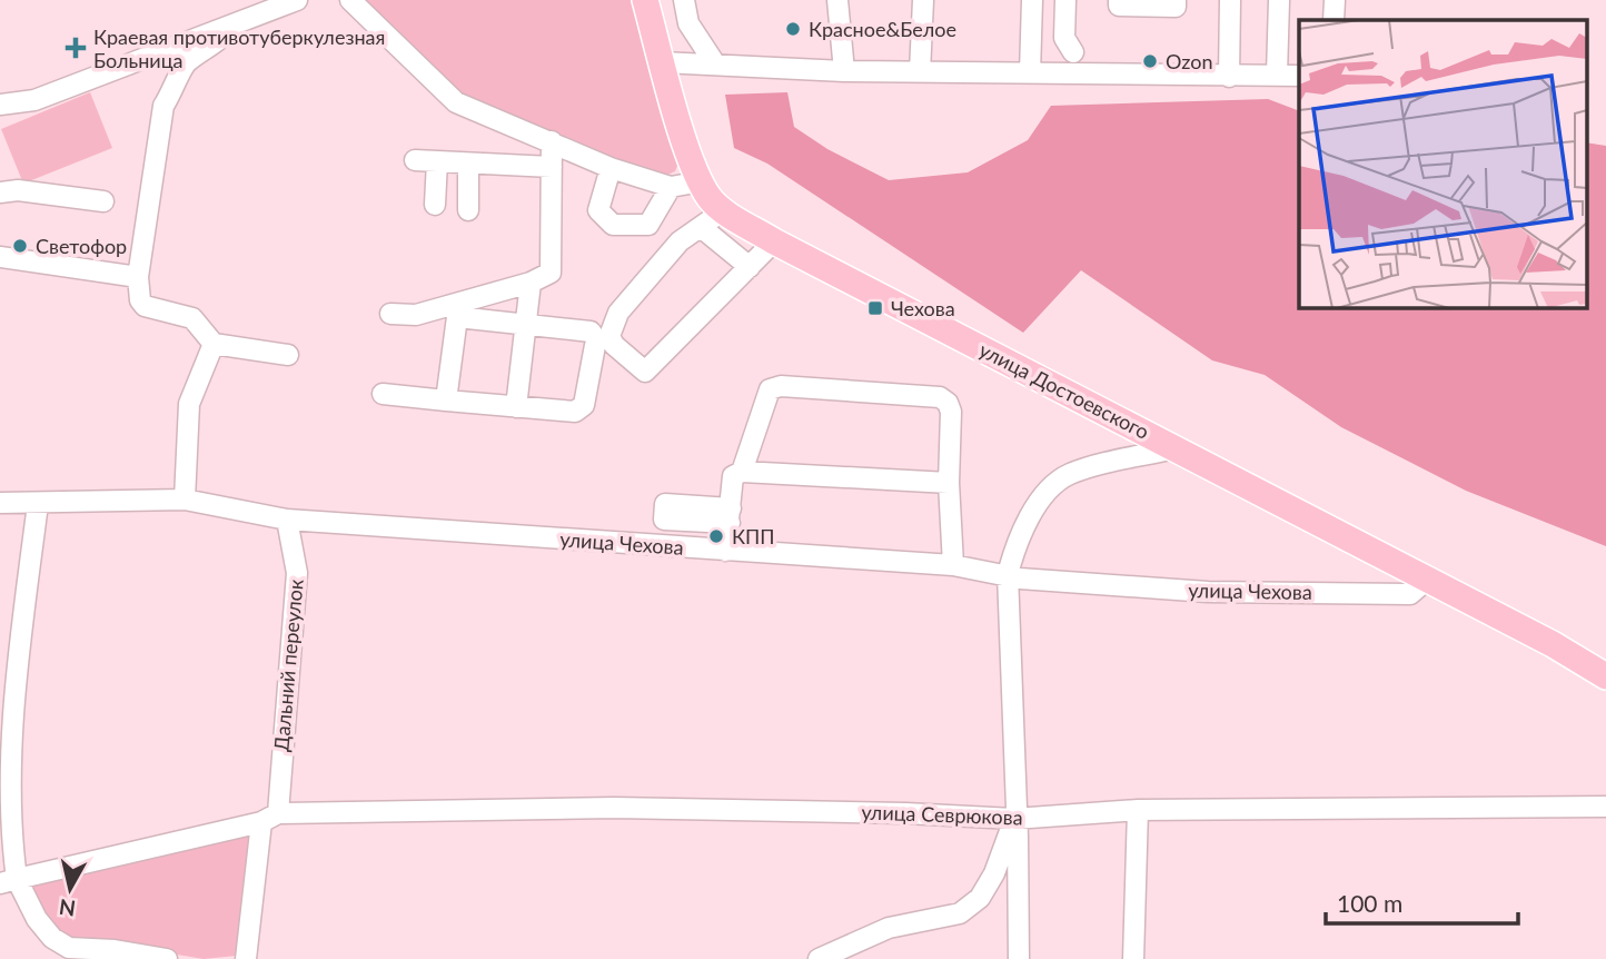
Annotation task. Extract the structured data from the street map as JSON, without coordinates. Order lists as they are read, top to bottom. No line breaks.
{"streets":{"main road":["улица Достоевского"],"street":["улица Чехова","Дальний переулок","улица Севрюкова"]},"crossings":[["улица Достоевского","улица Чехова"],["улица Чехова","Дальний переулок"],["Дальний переулок","улица Севрюкова"]],"places":{"other":["Красное&Белое","Ozon","Светофор","КПП"],"health":["Краевая противотуберкулезная Больница"],"transit":["Чехова"]},"scale_bar":"100 m","north":"bottom"}
